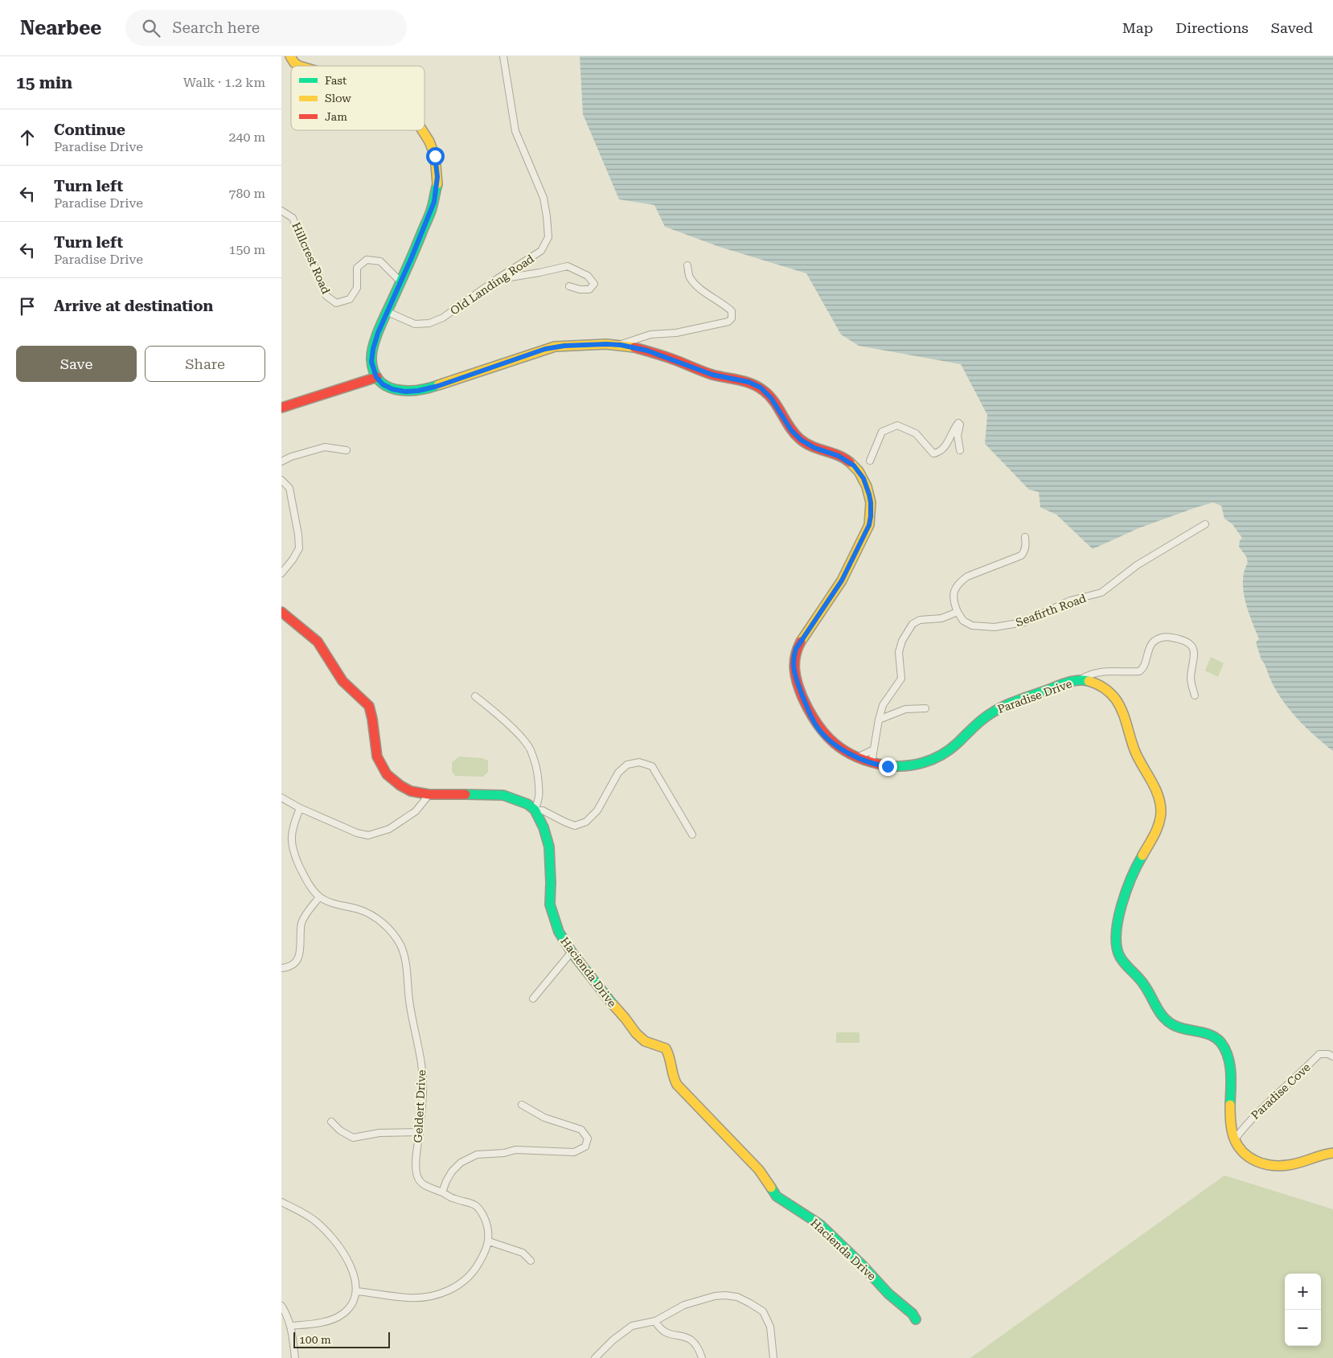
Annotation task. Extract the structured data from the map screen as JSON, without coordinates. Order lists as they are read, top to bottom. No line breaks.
{"streets":{"street":["Hillcrest Road","Old Landing Road","Seafirth Road","Paradise Drive","Hacienda Drive","Paradise Cove","Geldert Drive"]},"crossings":[["Paradise Drive","Paradise Cove"]],"legend":["Fast","Slow","Jam"],"scale_bar":"100 m","page":{"header":"Nearbee","search":"Search here","nav":["Map","Directions","Saved"],"heading":["15 min","Walk · 1.2 km"],"list":[["Continue","Paradise Drive","240 m"],["Turn left","Paradise Drive","780 m"],["Turn left","Paradise Drive","150 m"],"Arrive at destination"],"buttons":["Save","Share"],"map_buttons":["+","−"],"scale":"100 m"}}
